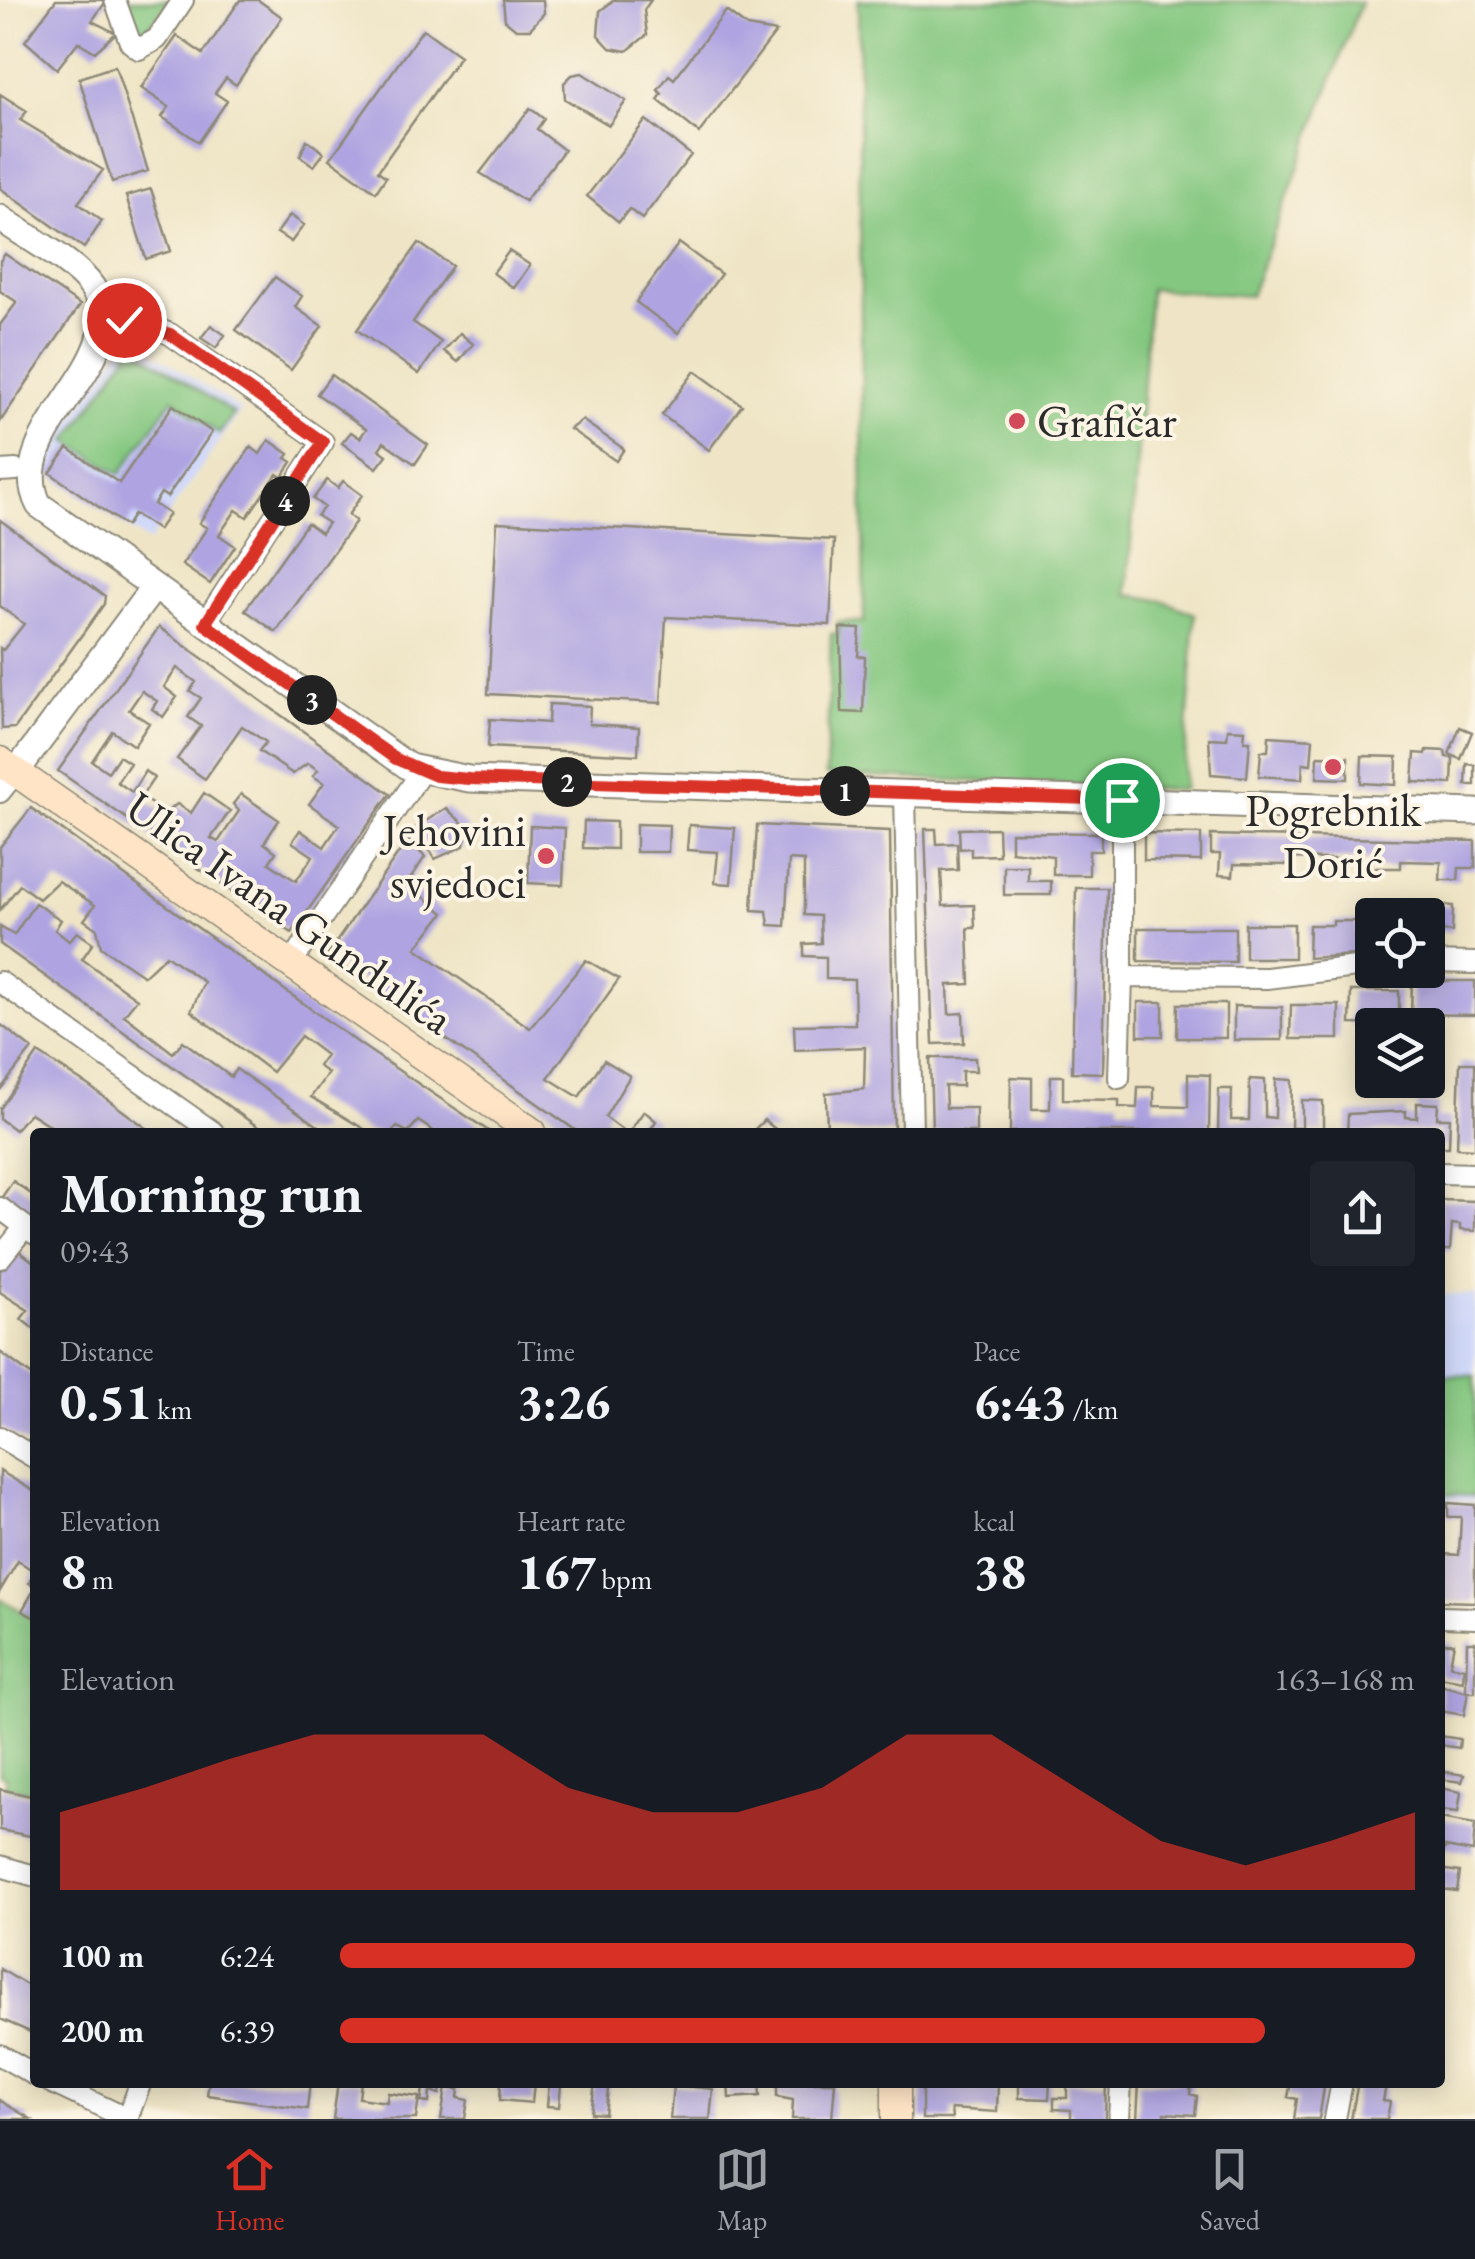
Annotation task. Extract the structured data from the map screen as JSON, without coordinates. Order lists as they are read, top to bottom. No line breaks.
{"streets":{"main road":["Ulica Ivana Gundulića"]},"places":["Grafičar","Pogrebnik Dorić","Jehovini svjedoci"],"page":{"pins":["4","3","2","1"],"heading":["Morning run","09:43"],"stats":[["Distance","0.51 km"],["Time","3:26"],["Pace","6:43 /km"],["Elevation","8 m"],["Heart rate","167 bpm"],["kcal","38"]],"chart":["Elevation","163–168 m"],"list":[{"name":"100 m","note":"6:24"},{"name":"200 m","note":"6:39"}],"tabs":["Home","Map","Saved"]}}
